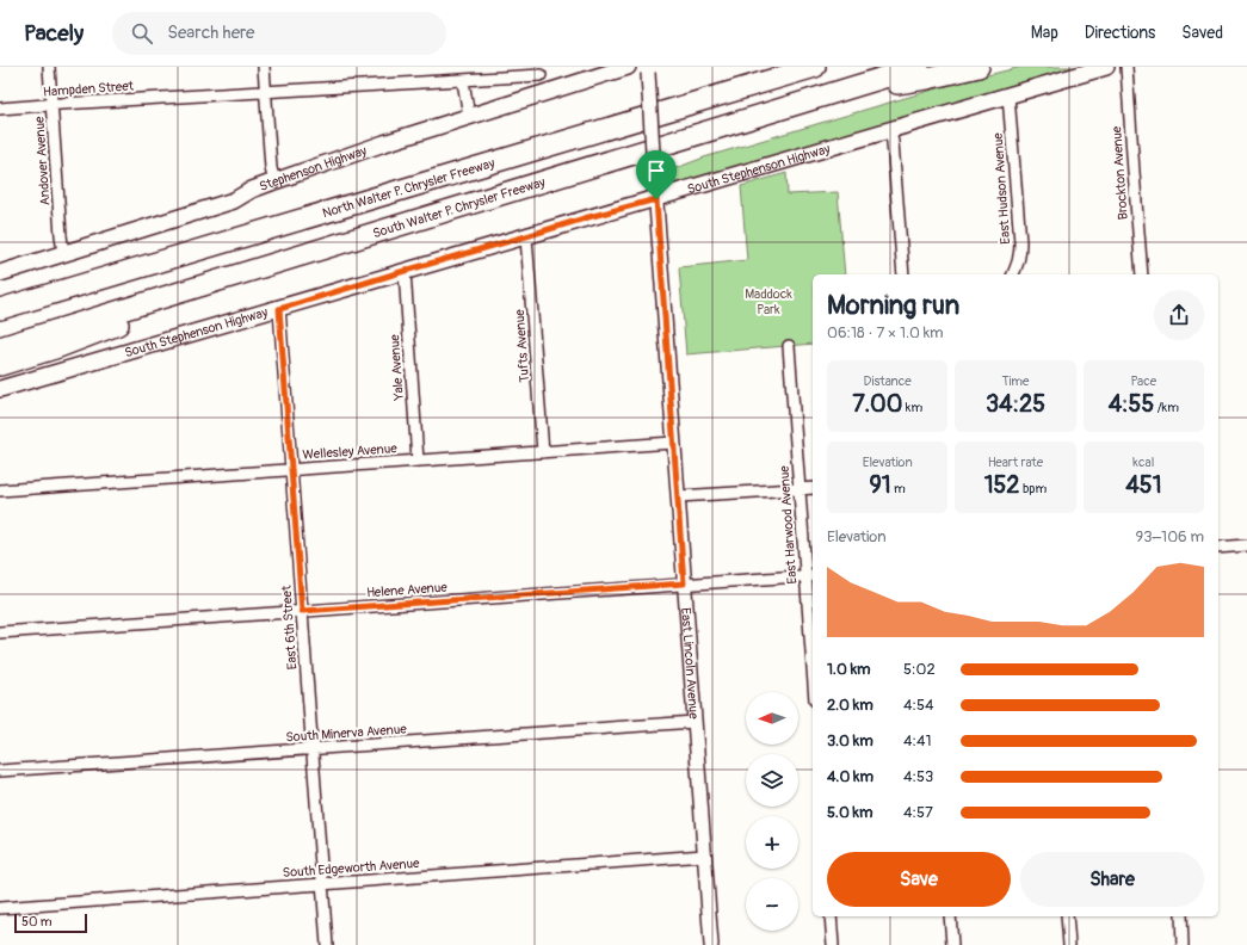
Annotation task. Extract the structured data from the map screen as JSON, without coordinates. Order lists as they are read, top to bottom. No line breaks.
{"streets":{"highway":["North Walter P. Chrysler Freeway","South Walter P. Chrysler Freeway"],"main road":["Stephenson Highway","South Stephenson Highway"],"street":["Hampden Street","Andover Avenue","Brockton Avenue","East Hudson Avenue","Tufts Avenue","Yale Avenue","Wellesley Avenue","East Harwood Avenue","Helene Avenue","East 6th Street","East Lincoln Avenue","South Minerva Avenue","South Edgeworth Avenue"]},"crossings":[["Hampden Street","Andover Avenue"],["Andover Avenue","Stephenson Highway"],["South Stephenson Highway","East Hudson Avenue"],["South Stephenson Highway","Tufts Avenue"],["South Stephenson Highway","Yale Avenue"],["South Stephenson Highway","East 6th Street"],["South Stephenson Highway","East Lincoln Avenue"],["Tufts Avenue","Wellesley Avenue"],["Yale Avenue","Wellesley Avenue"],["Wellesley Avenue","East 6th Street"],["Wellesley Avenue","East Lincoln Avenue"],["East Harwood Avenue","Helene Avenue"],["Helene Avenue","East 6th Street"],["Helene Avenue","East Lincoln Avenue"],["East 6th Street","South Minerva Avenue"],["East 6th Street","South Edgeworth Avenue"],["East Lincoln Avenue","South Minerva Avenue"],["East Lincoln Avenue","South Edgeworth Avenue"]],"parks":["Maddock Park"],"scale_bar":"50 m","north":"left","page":{"header":"Pacely","search":"Search here","nav":["Map","Directions","Saved"],"heading":["Morning run","06:18 · 7 × 1.0 km"],"stats":[["Distance","7.00 km"],["Time","34:25"],["Pace","4:55 /km"],["Elevation","91 m"],["Heart rate","152 bpm"],["kcal","451"]],"chart":["Elevation","93–106 m"],"list":[{"name":"1.0 km","note":"5:02"},{"name":"2.0 km","note":"4:54"},{"name":"3.0 km","note":"4:41"},{"name":"4.0 km","note":"4:53"},{"name":"5.0 km","note":"4:57"}],"map_buttons":["+","−"],"buttons":["Save","Share"],"scale":"50 m"}}
